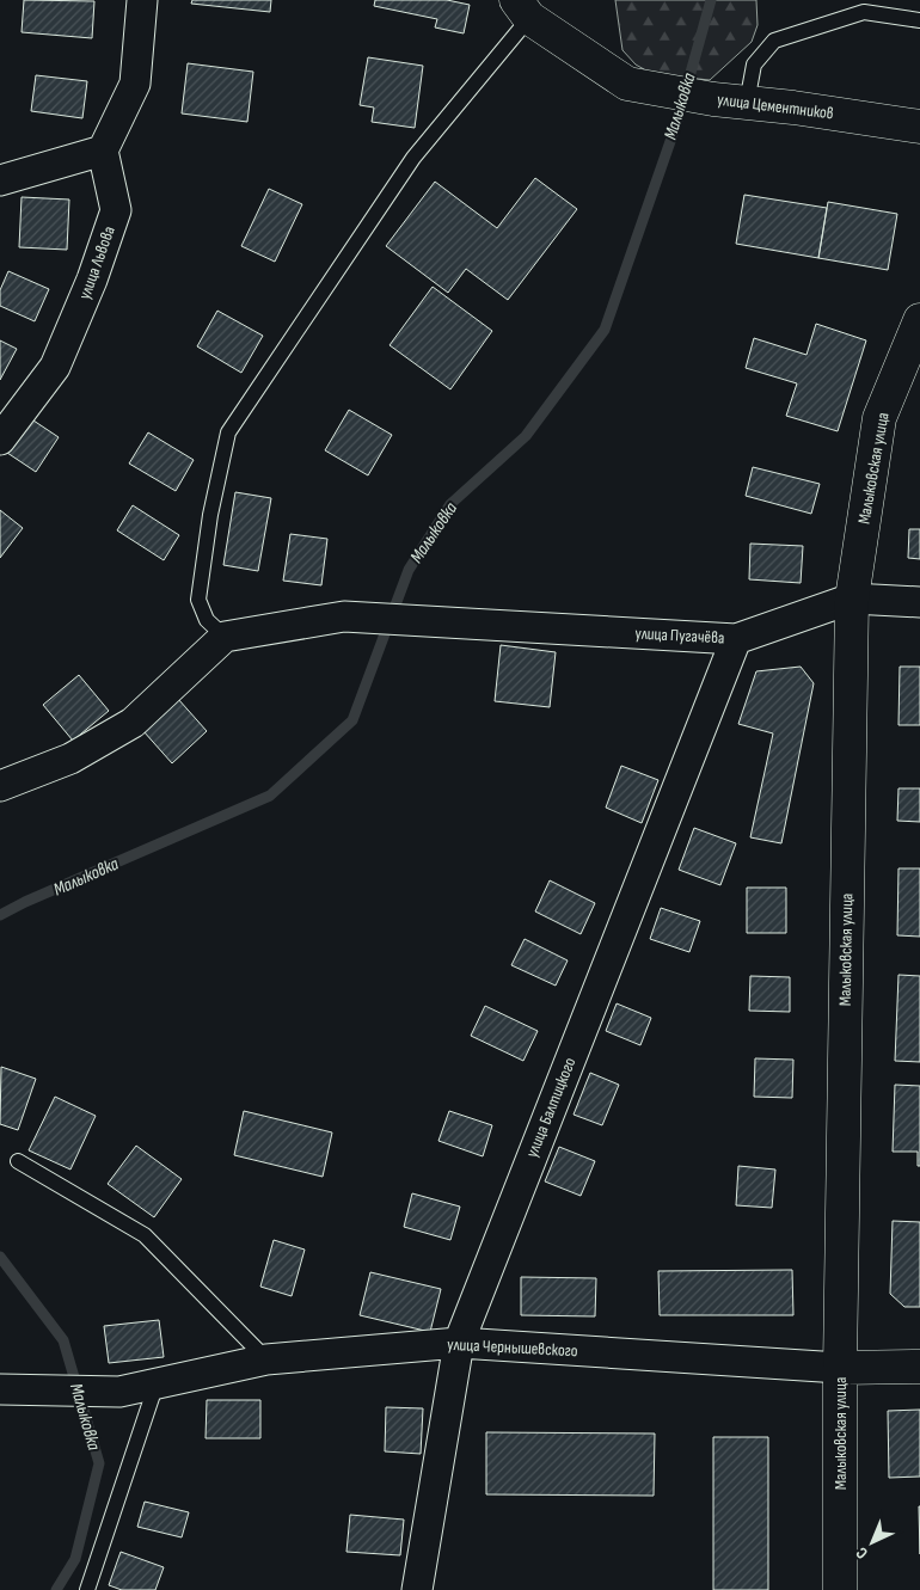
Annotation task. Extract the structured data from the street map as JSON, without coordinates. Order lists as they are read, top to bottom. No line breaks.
{"streets":{"street":["улица Цементников","улица Львова","Малыковская улица","улица Пугачёва","улица Балтицкого","улица Чернышевского"]},"crossings":[["Малыковская улица","улица Пугачёва"],["Малыковская улица","улица Чернышевского"],["улица Пугачёва","улица Балтицкого"],["улица Балтицкого","улица Чернышевского"]],"water":["Малыковка"],"north":"bottom left"}
